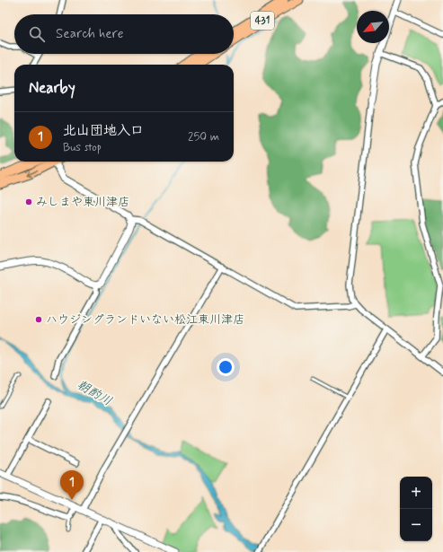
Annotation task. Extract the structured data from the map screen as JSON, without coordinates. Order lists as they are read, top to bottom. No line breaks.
{"streets":{"highway":["431"]},"water":["朝酌川"],"places":["みしまや東川津店","ハウジングランドいない松江東川津店"],"north":"bottom left","page":{"search":"Search here","heading":"Nearby","list":[{"mark":"1","name":"北山団地入口","note":"Bus stop","value":"250 m"}],"pins":"1","map_buttons":["+","−"]}}
